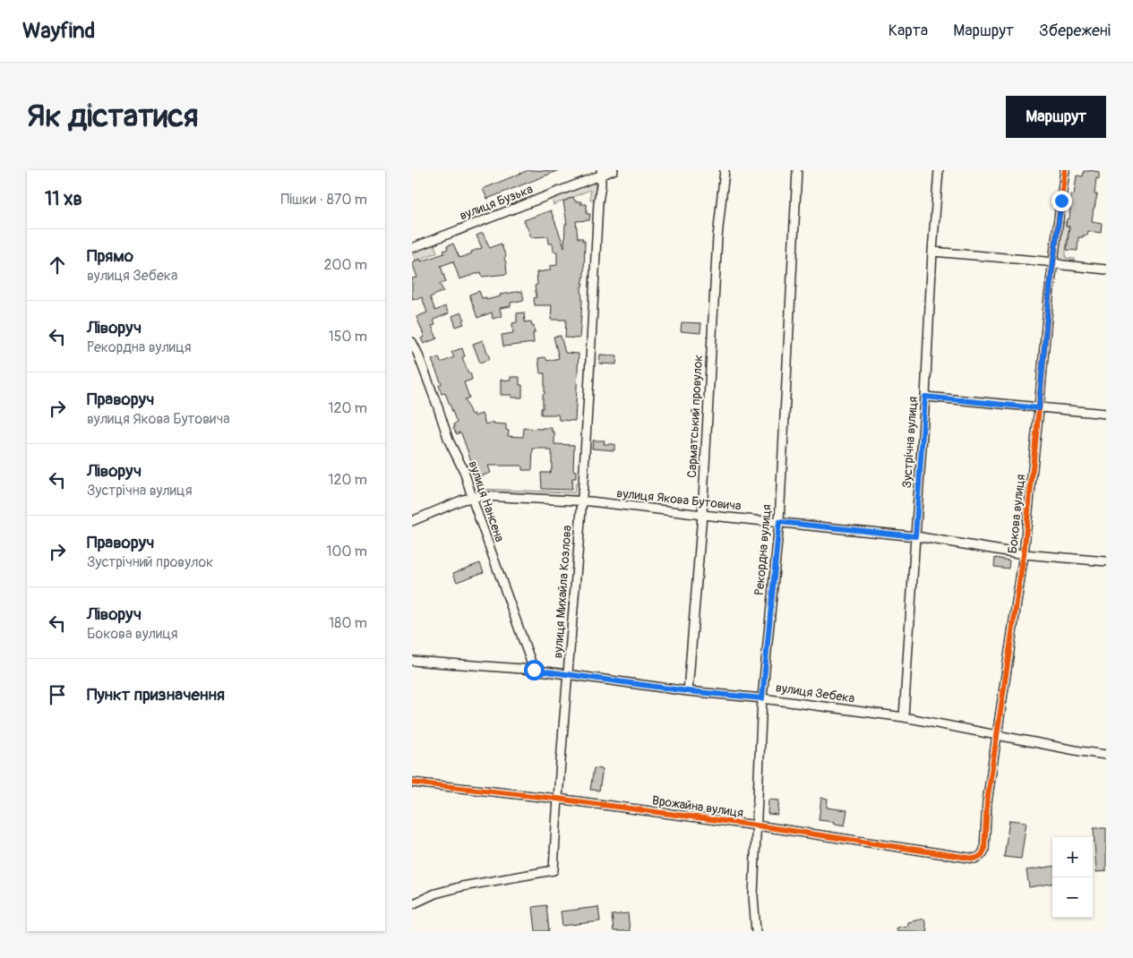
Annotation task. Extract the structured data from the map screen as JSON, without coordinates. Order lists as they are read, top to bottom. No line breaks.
{"streets":{"street":["вулиця Бузька","Сарматський провулок","Зустрічна вулиця","вулиця Якова Бутовича","вулиця Нансена","Бокова вулиця","Рекордна вулиця","вулиця Михайла Козлова","вулиця Зебека","Врожайна вулиця"]},"crossings":[["вулиця Бузька","вулиця Михайла Козлова"],["Сарматський провулок","вулиця Якова Бутовича"],["Сарматський провулок","вулиця Зебека"],["Зустрічна вулиця","вулиця Якова Бутовича"],["Зустрічна вулиця","вулиця Зебека"],["вулиця Якова Бутовича","вулиця Нансена"],["вулиця Якова Бутовича","Бокова вулиця"],["вулиця Якова Бутовича","Рекордна вулиця"],["вулиця Якова Бутовича","вулиця Михайла Козлова"],["вулиця Нансена","вулиця Зебека"],["Бокова вулиця","вулиця Зебека"],["Бокова вулиця","Врожайна вулиця"],["Рекордна вулиця","вулиця Зебека"],["Рекордна вулиця","Врожайна вулиця"],["вулиця Михайла Козлова","вулиця Зебека"],["вулиця Михайла Козлова","Врожайна вулиця"]],"page":{"header":"Wayfind","nav":["Карта","Маршрут","Збережені"],"buttons":"Маршрут","title":"Як дістатися","heading":["11 хв","Пішки · 870 m"],"list":[["Прямо","вулиця Зебека","200 m"],["Ліворуч","Рекордна вулиця","150 m"],["Праворуч","вулиця Якова Бутовича","120 m"],["Ліворуч","Зустрічна вулиця","120 m"],["Праворуч","Зустрічний провулок","100 m"],["Ліворуч","Бокова вулиця","180 m"],"Пункт призначення"],"map_buttons":["+","−"]}}
